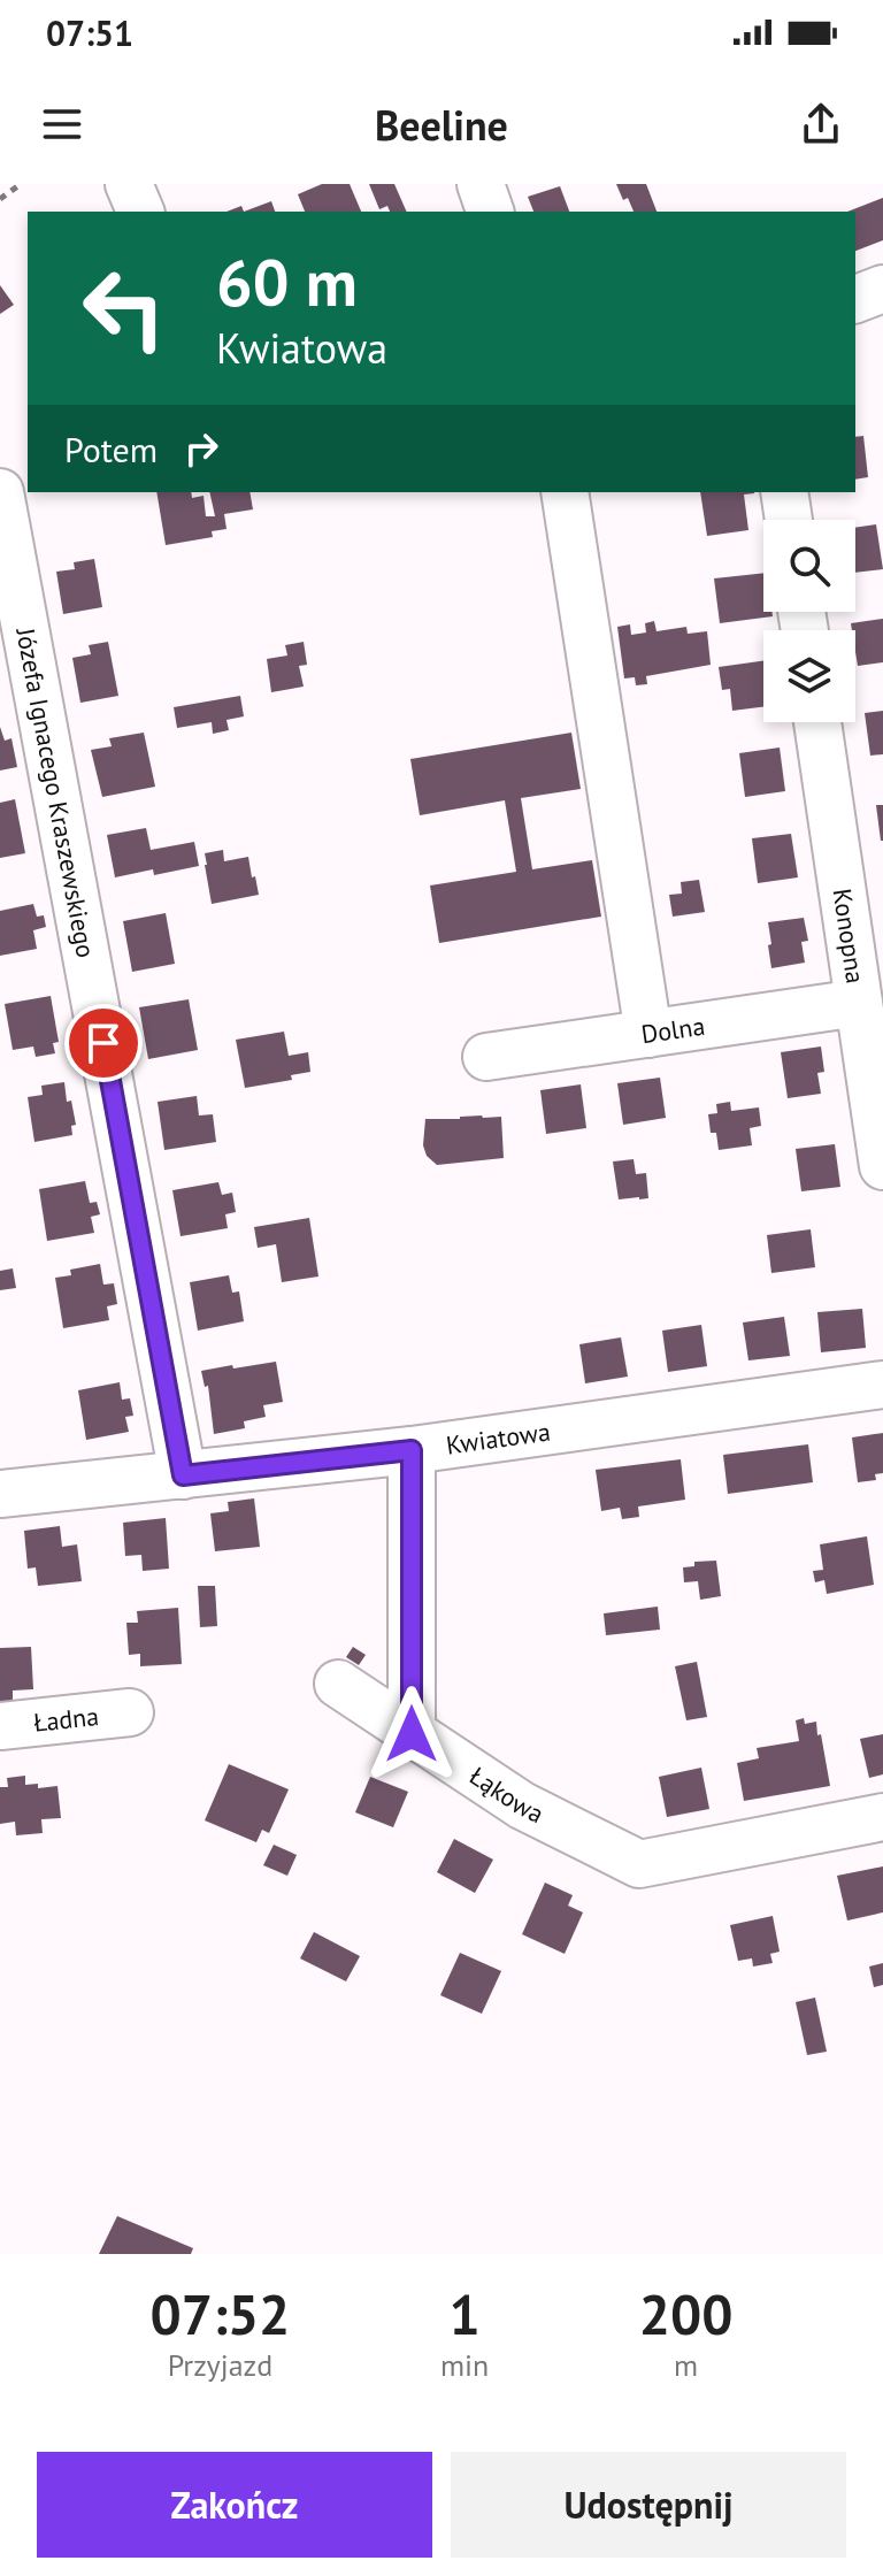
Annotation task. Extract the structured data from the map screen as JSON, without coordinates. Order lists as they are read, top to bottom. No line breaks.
{"streets":{"street":["Józefa Ignacego Kraszewskiego","Konopna","Dolna","Kwiatowa","Ładna","Łąkowa"]},"crossings":[["Józefa Ignacego Kraszewskiego","Kwiatowa"],["Konopna","Dolna"]],"page":{"status":"07:51","header":"Beeline","turn":["60 m","Kwiatowa"],"then":"Potem","eta":["07:52","Przyjazd","1","min","200","m"],"buttons":["Zakończ","Udostępnij"]}}
